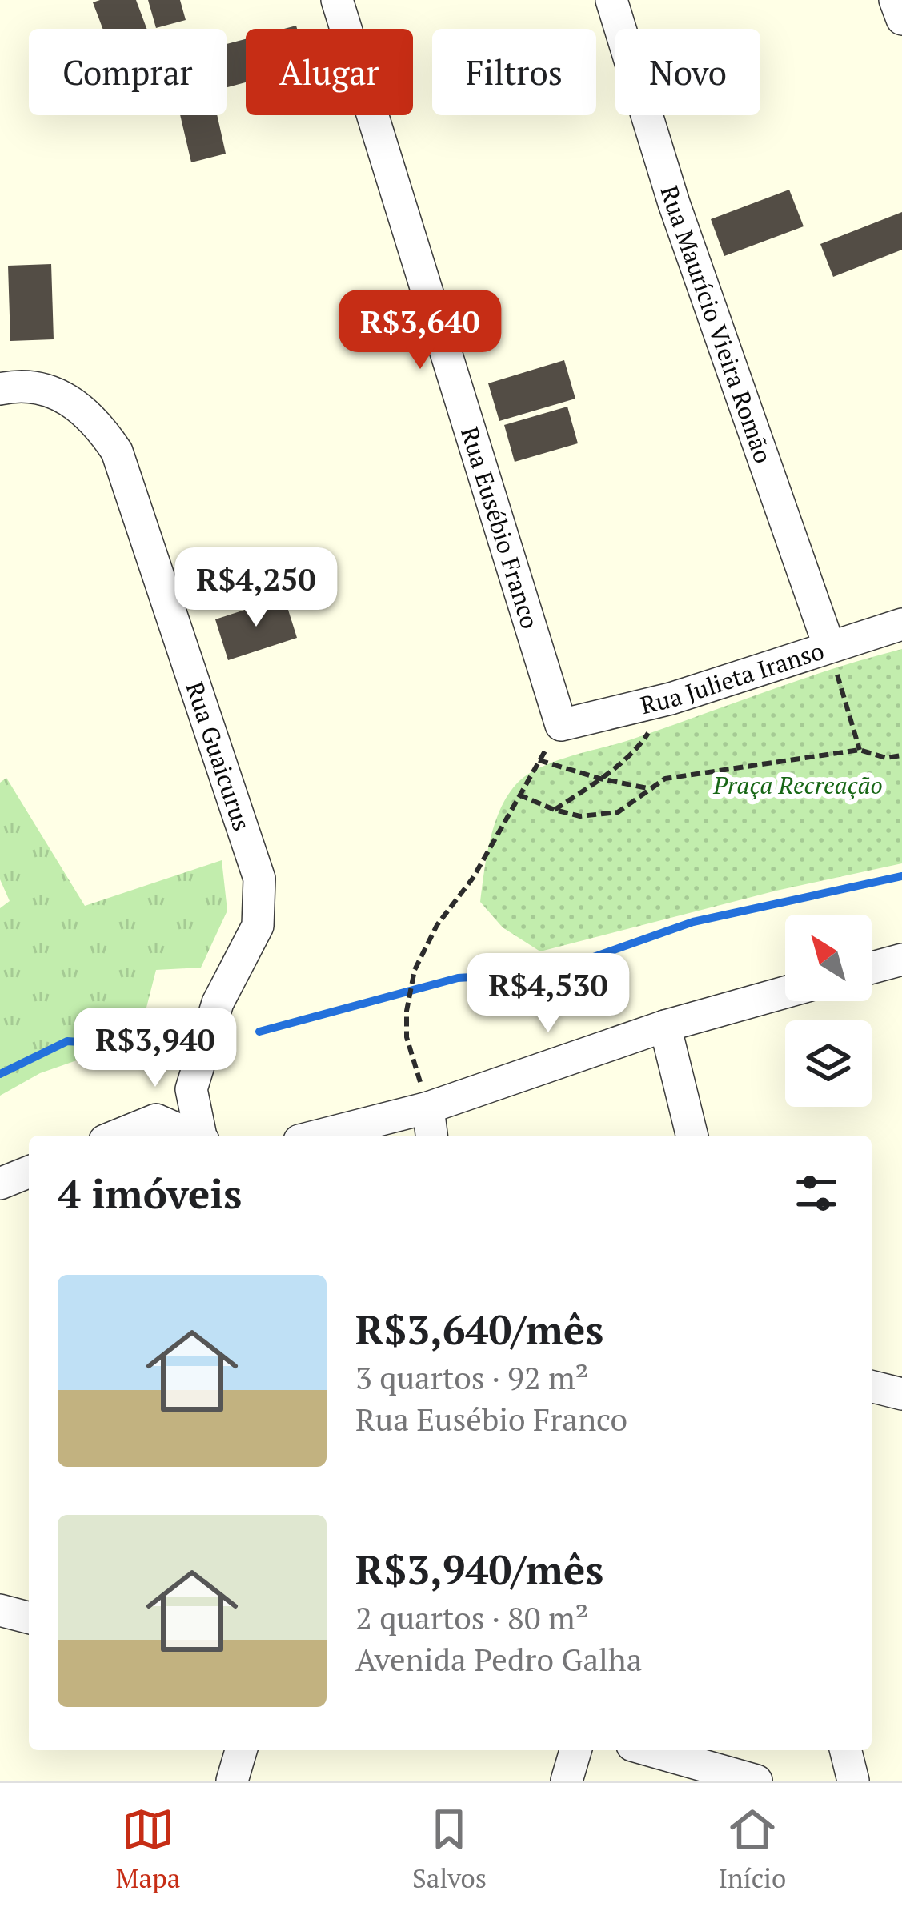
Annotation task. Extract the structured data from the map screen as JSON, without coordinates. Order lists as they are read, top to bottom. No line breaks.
{"streets":{"street":["Rua Maurício Vieira Romão","Rua Eusébio Franco","Rua Julieta Iranso","Rua Guaicurus"]},"crossings":[["Rua Maurício Vieira Romão","Rua Julieta Iranso"],["Rua Eusébio Franco","Rua Julieta Iranso"]],"parks":["Praça Recreação"],"north":"top left","page":{"chip":["Comprar","Alugar","Filtros","Novo"],"price":["R$3,640","R$4,250","R$4,530","R$3,940"],"heading":"4 imóveis","list":[{"name":"R$3,640/mês","note":"3 quartos · 92 m² · Rua Eusébio Franco"},{"name":"R$3,940/mês","note":"2 quartos · 80 m² · Avenida Pedro Galha"}],"tabs":["Mapa","Salvos","Início"]}}
